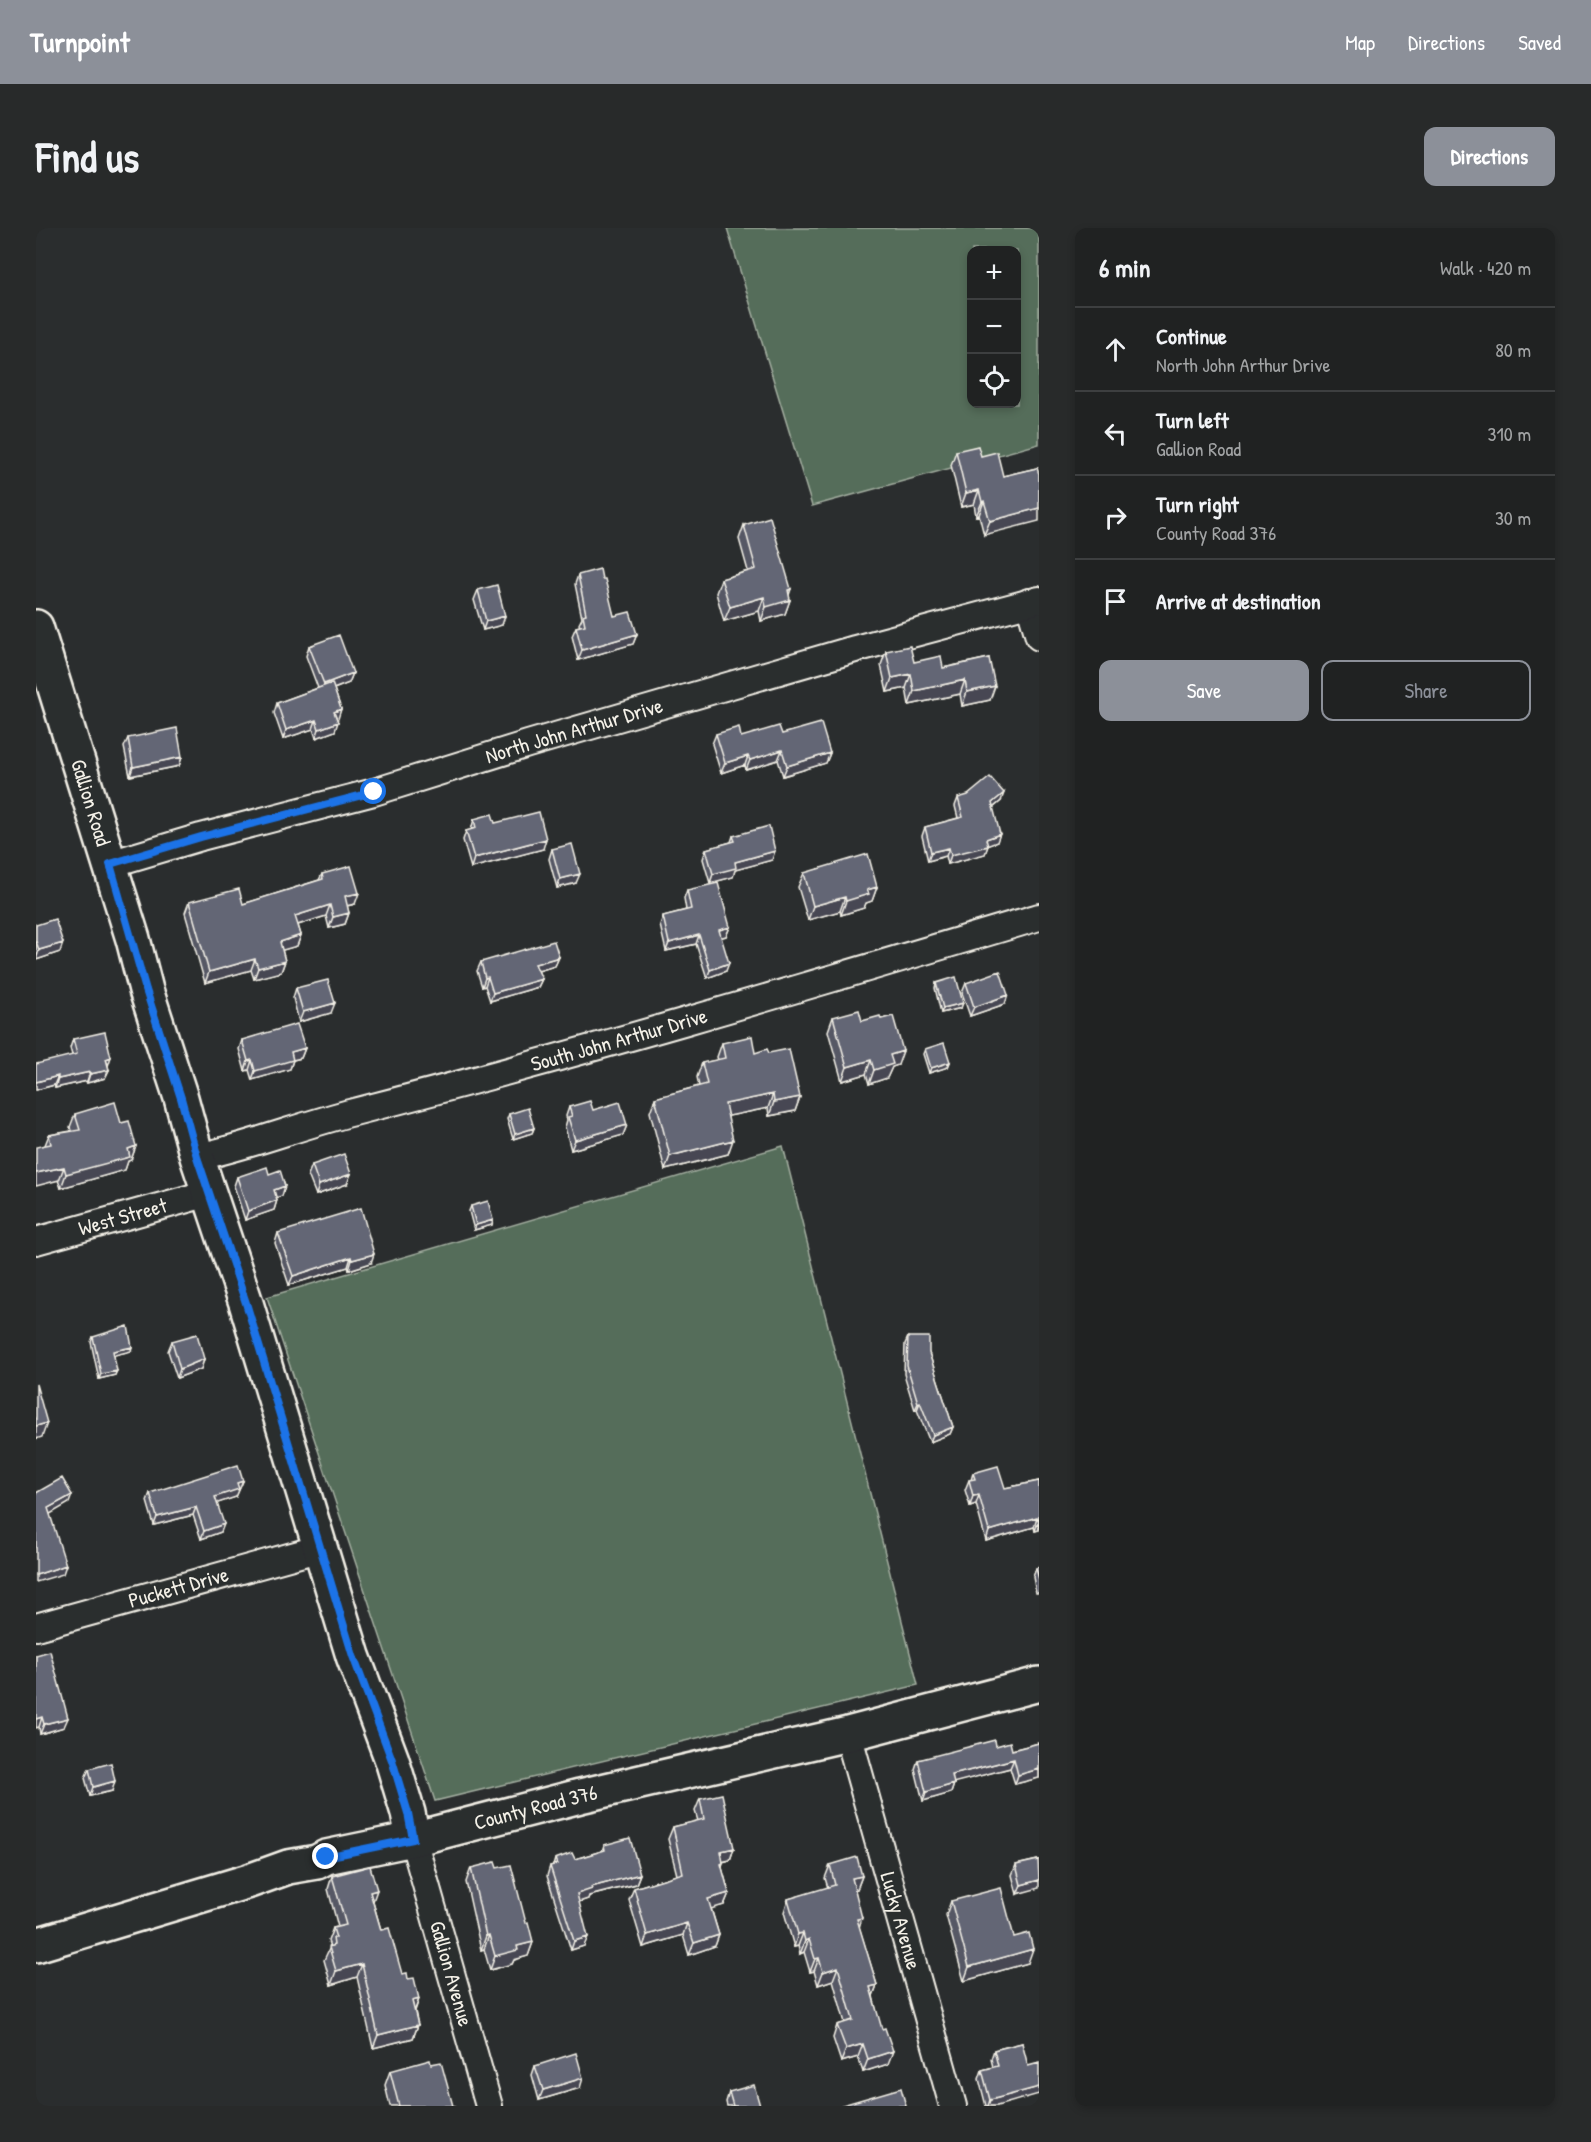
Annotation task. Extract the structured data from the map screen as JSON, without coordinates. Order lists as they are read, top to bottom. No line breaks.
{"streets":{"street":["North John Arthur Drive","Gallion Road","South John Arthur Drive","West Street","Puckett Drive","County Road 376","Lucky Avenue","Gallion Avenue"]},"crossings":[["North John Arthur Drive","Gallion Road"],["Gallion Road","South John Arthur Drive"],["Gallion Road","West Street"],["Gallion Road","Puckett Drive"],["Gallion Road","County Road 376"],["Gallion Road","Gallion Avenue"],["County Road 376","Lucky Avenue"],["County Road 376","Gallion Avenue"]],"page":{"header":"Turnpoint","nav":["Map","Directions","Saved"],"buttons":["Directions",["Save","Share"]],"title":"Find us","heading":["6 min","Walk · 420 m"],"map_buttons":["+","−"],"list":[["Continue","North John Arthur Drive","80 m"],["Turn left","Gallion Road","310 m"],["Turn right","County Road 376","30 m"],"Arrive at destination"]}}
